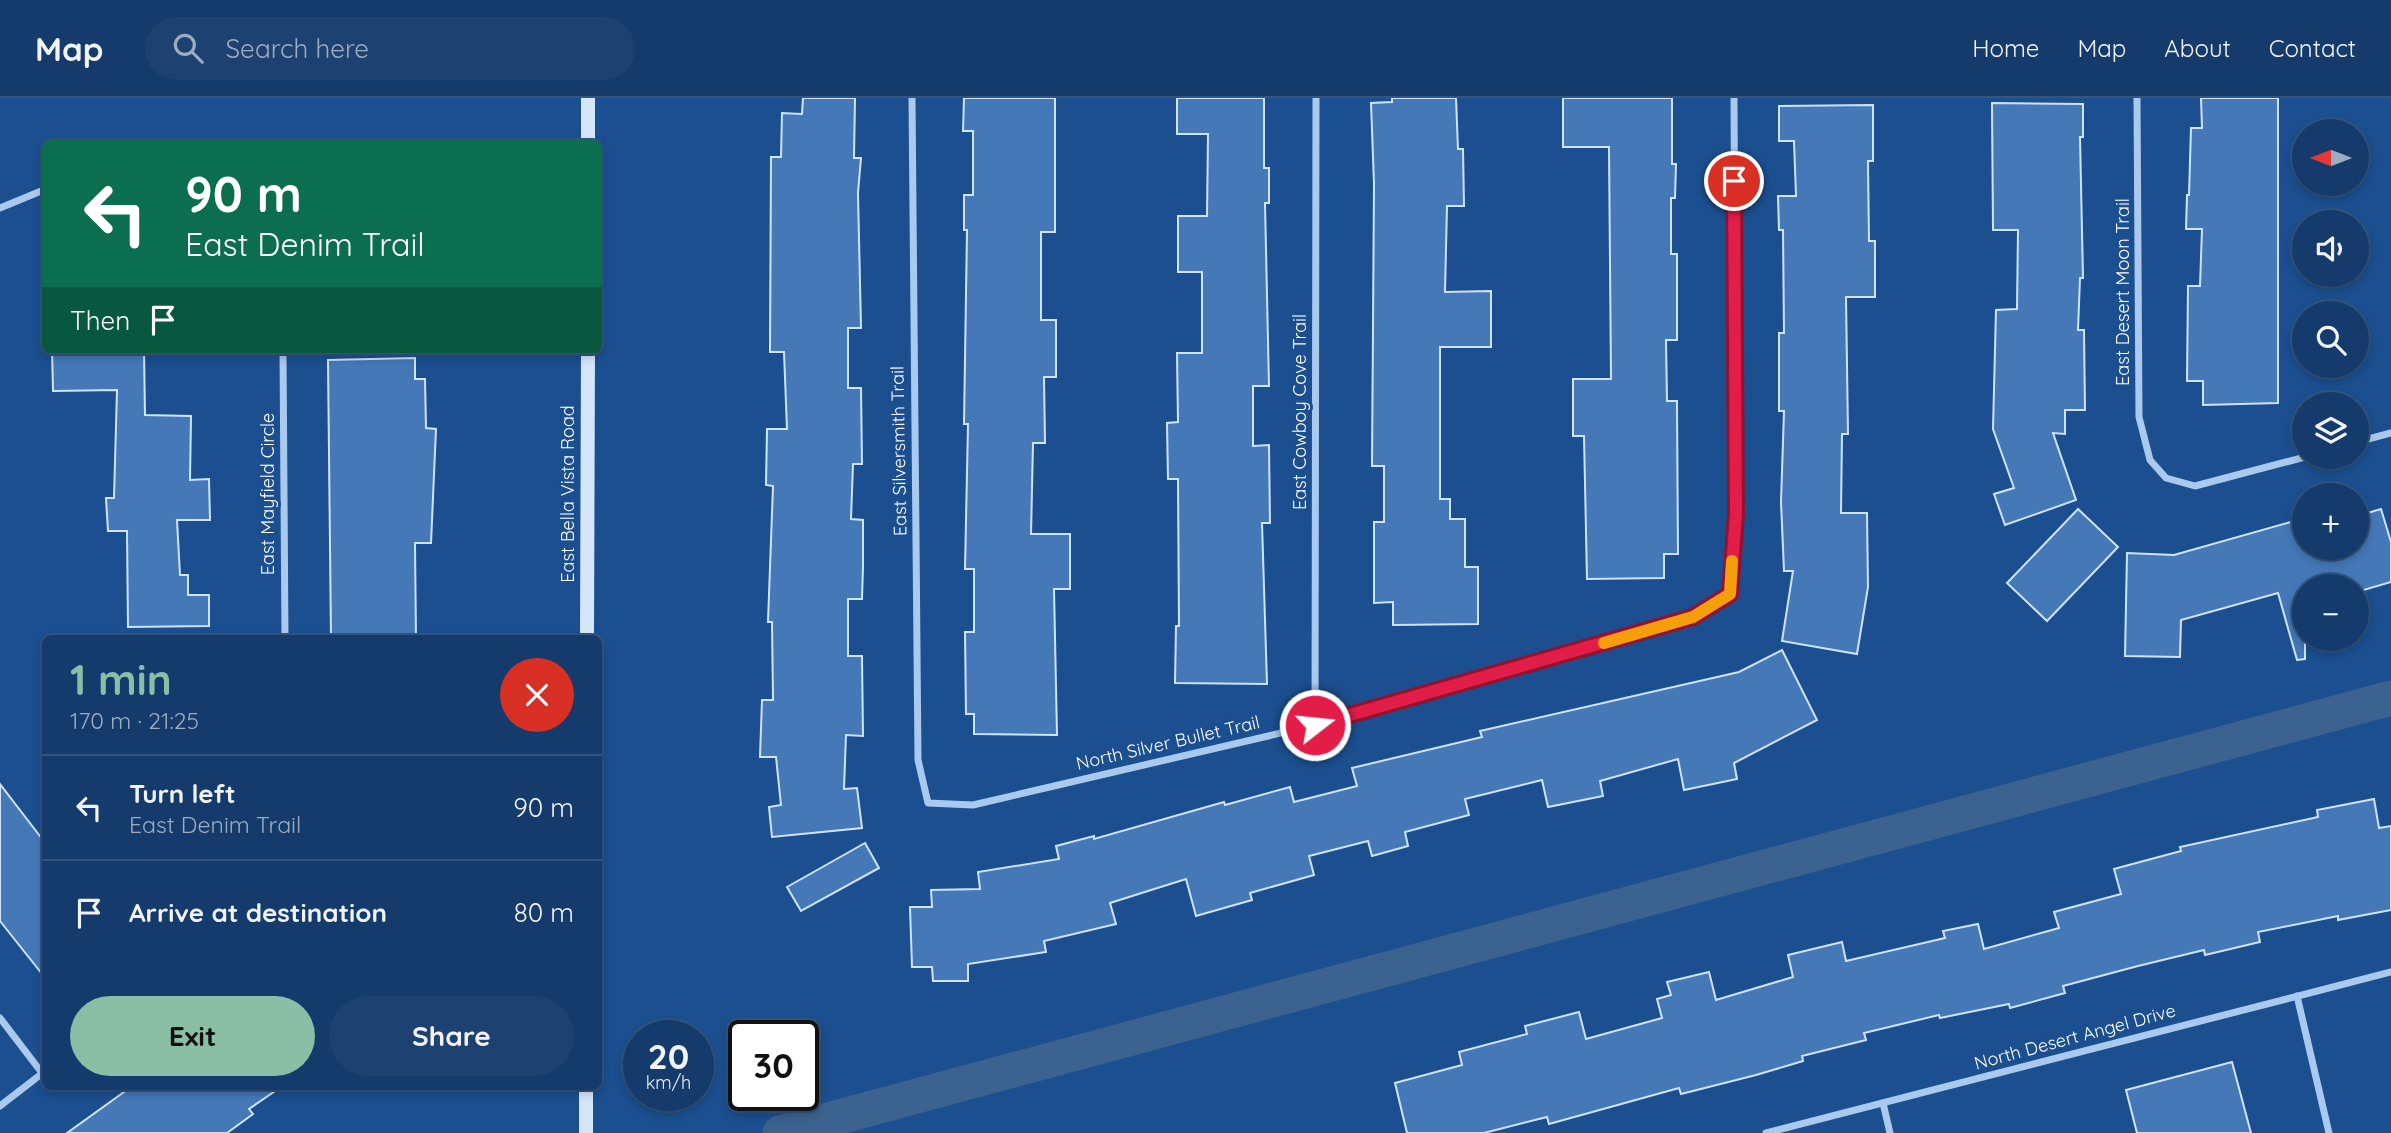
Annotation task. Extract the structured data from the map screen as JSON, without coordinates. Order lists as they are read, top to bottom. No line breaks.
{"streets":{"street":["East Desert Moon Trail","East Cowboy Cove Trail","East Silversmith Trail","East Mayfield Circle","East Bella Vista Road","North Silver Bullet Trail","North Desert Angel Drive"]},"crossings":[["East Cowboy Cove Trail","North Silver Bullet Trail"],["East Silversmith Trail","North Silver Bullet Trail"]],"north":"left","page":{"header":"Map","search":"Search here","nav":["Home","Map","About","Contact"],"map_buttons":["+","−"],"turn":["90 m","East Denim Trail"],"then":"Then","heading":["1 min","170 m · 21:25"],"list":[{"name":"Turn left","note":"East Denim Trail","value":"90 m"},{"name":"Arrive at destination","value":"80 m"}],"buttons":["Exit","Share"],"speed":"20 km/h","limit":"30"}}
